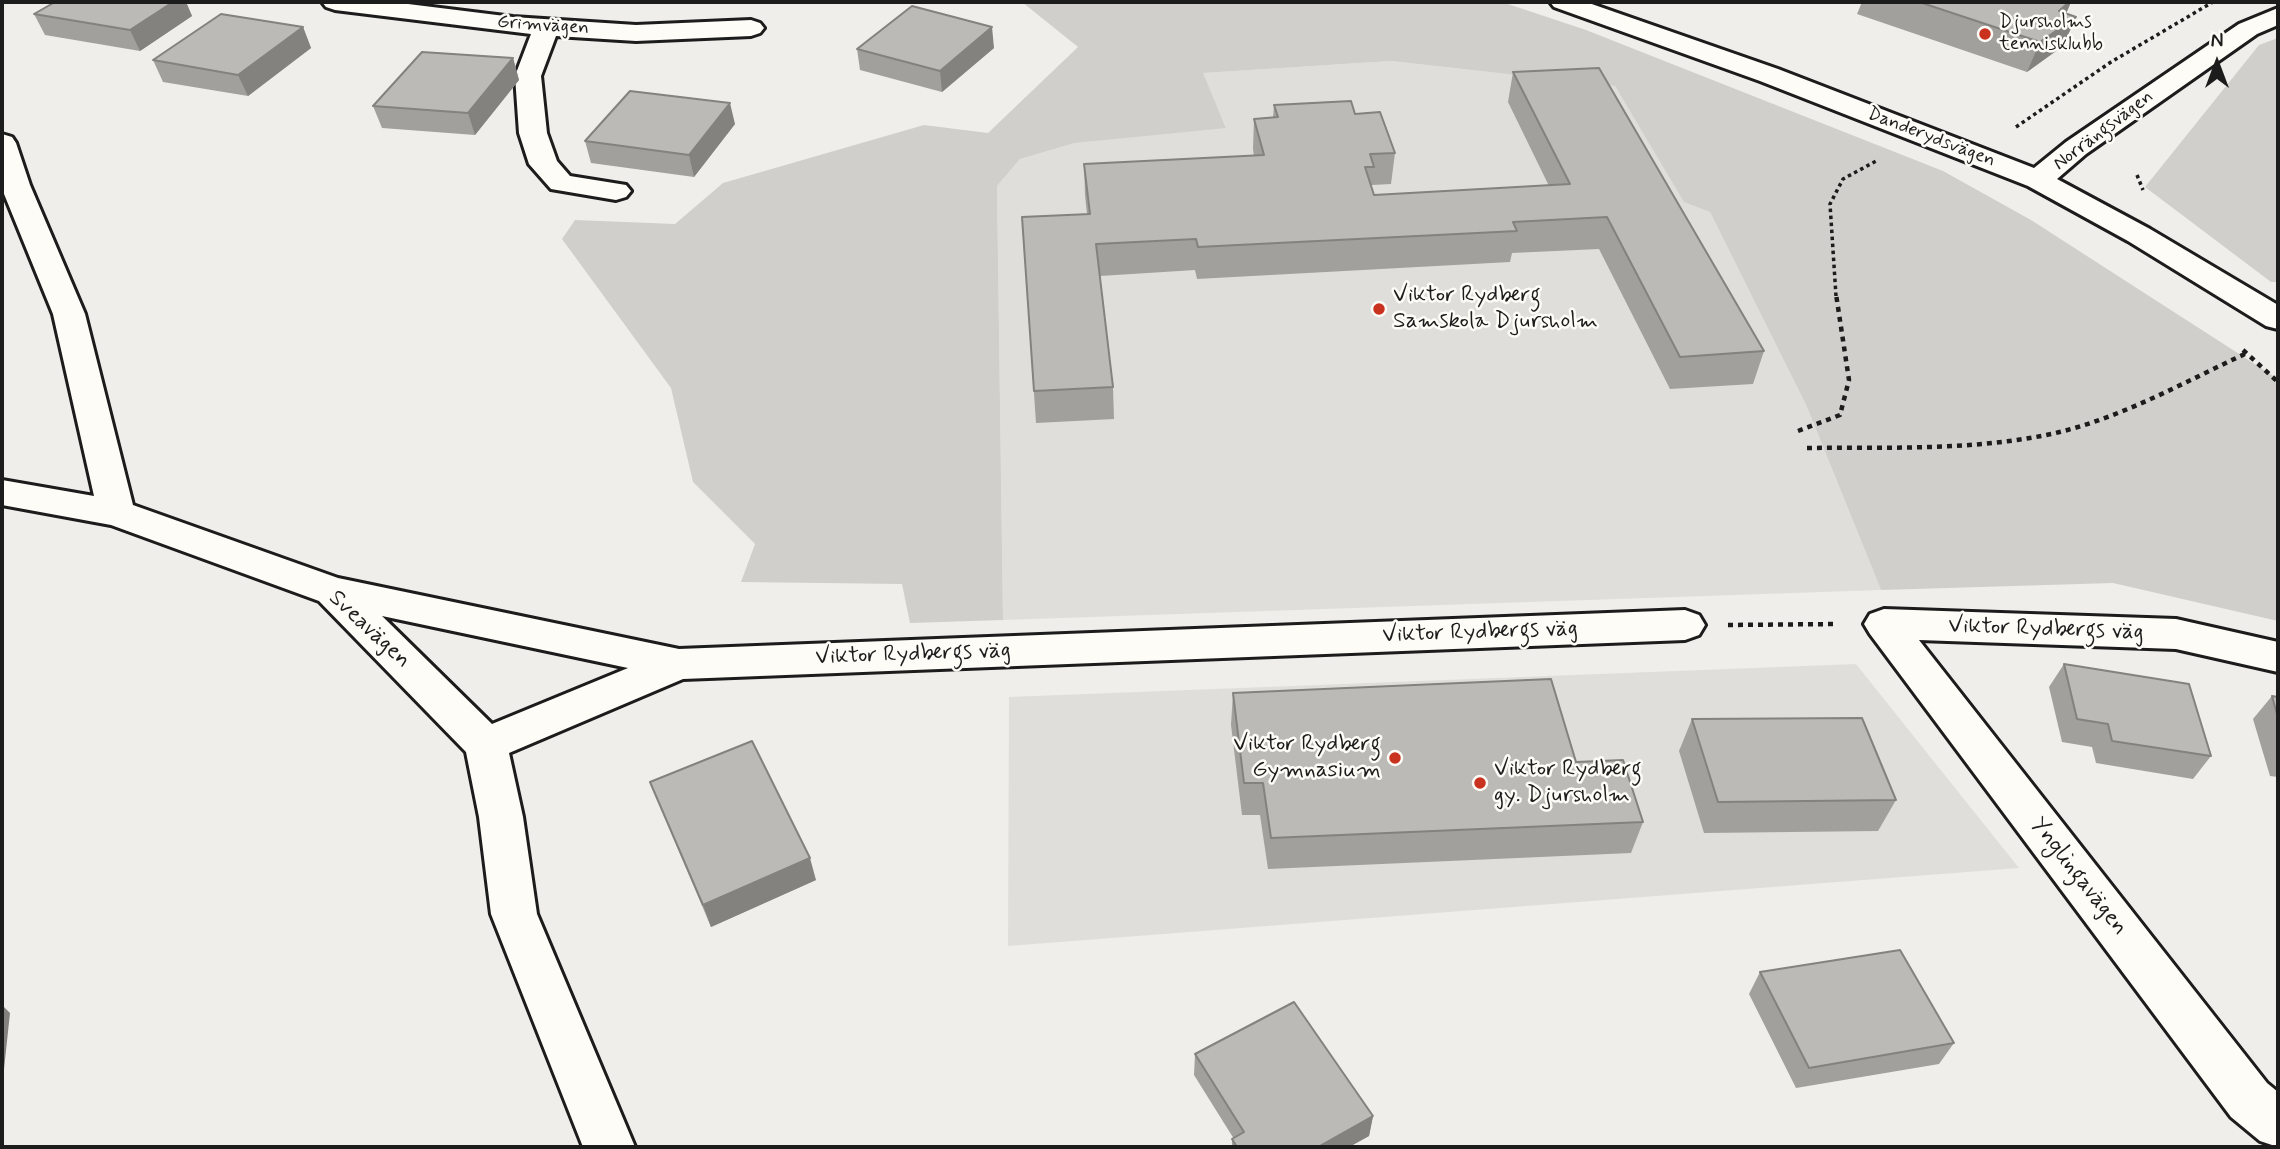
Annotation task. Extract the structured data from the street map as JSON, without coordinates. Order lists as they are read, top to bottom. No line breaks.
{"streets":{"street":["Grimvägen","Norrängsvägen","Danderydsvägen","Sveavägen","Viktor Rydbergs väg","Ynglingavägen"]},"crossings":[["Norrängsvägen","Danderydsvägen"],["Sveavägen","Viktor Rydbergs väg"],["Viktor Rydbergs väg","Ynglingavägen"]],"places":["Djursholms tennisklubb","Viktor Rydberg Samskola Djursholm","Viktor Rydberg Gymnasium","Viktor Rydberg gy. Djursholm"],"north":"top"}
